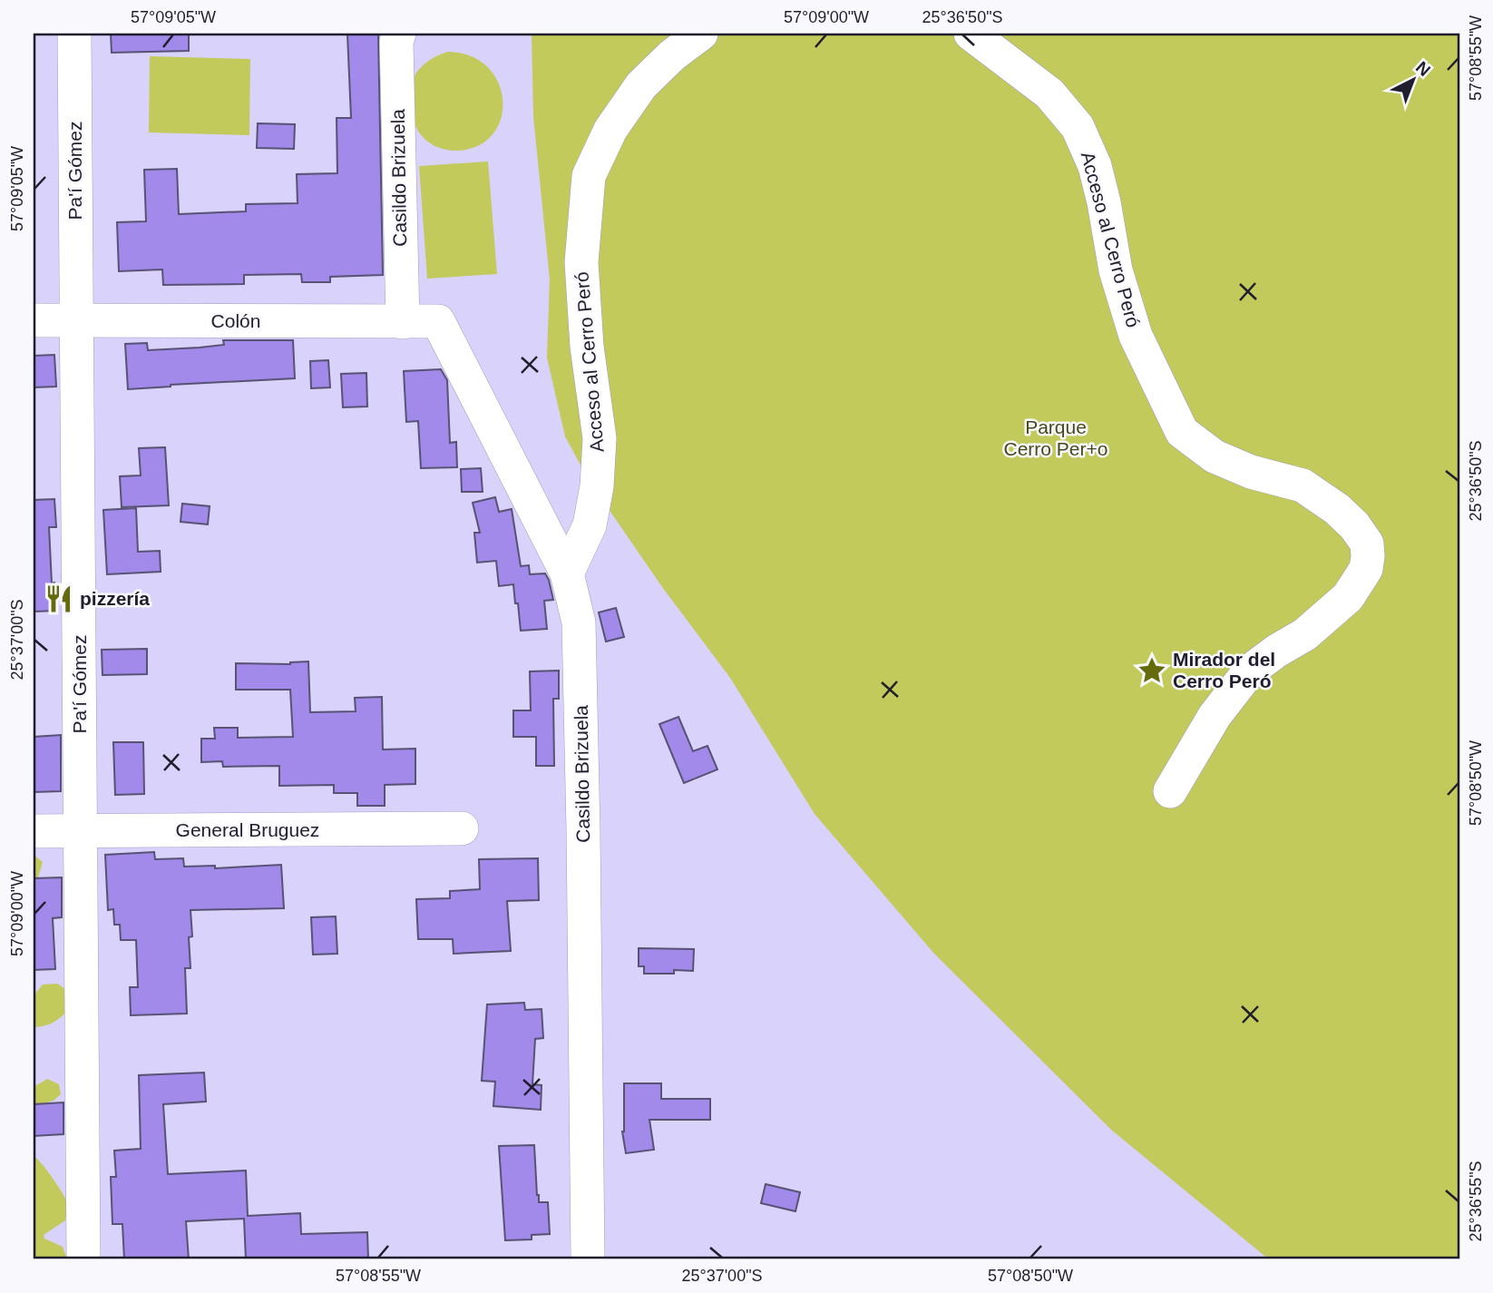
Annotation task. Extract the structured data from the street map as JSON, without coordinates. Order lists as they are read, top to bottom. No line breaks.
{"streets":{"street":["Pa'í Gómez","Casildo Brizuela","Acceso al Cerro Peró","Colón","General Bruguez"]},"crossings":[["Pa'í Gómez","Colón"],["Pa'í Gómez","General Bruguez"],["Casildo Brizuela","Acceso al Cerro Peró"],["Casildo Brizuela","Colón"]],"parks":["Parque Cerro Per+o"],"places":{"restaurant":["pizzería"],"place":["Mirador del Cerro Peró"]},"north":"top right","coordinates":["57°09'05\"W","57°09'00\"W","25°36'50\"S","57°08'55\"W","25°37'00\"S","57°08'50\"W","25°36'55\"S"]}
